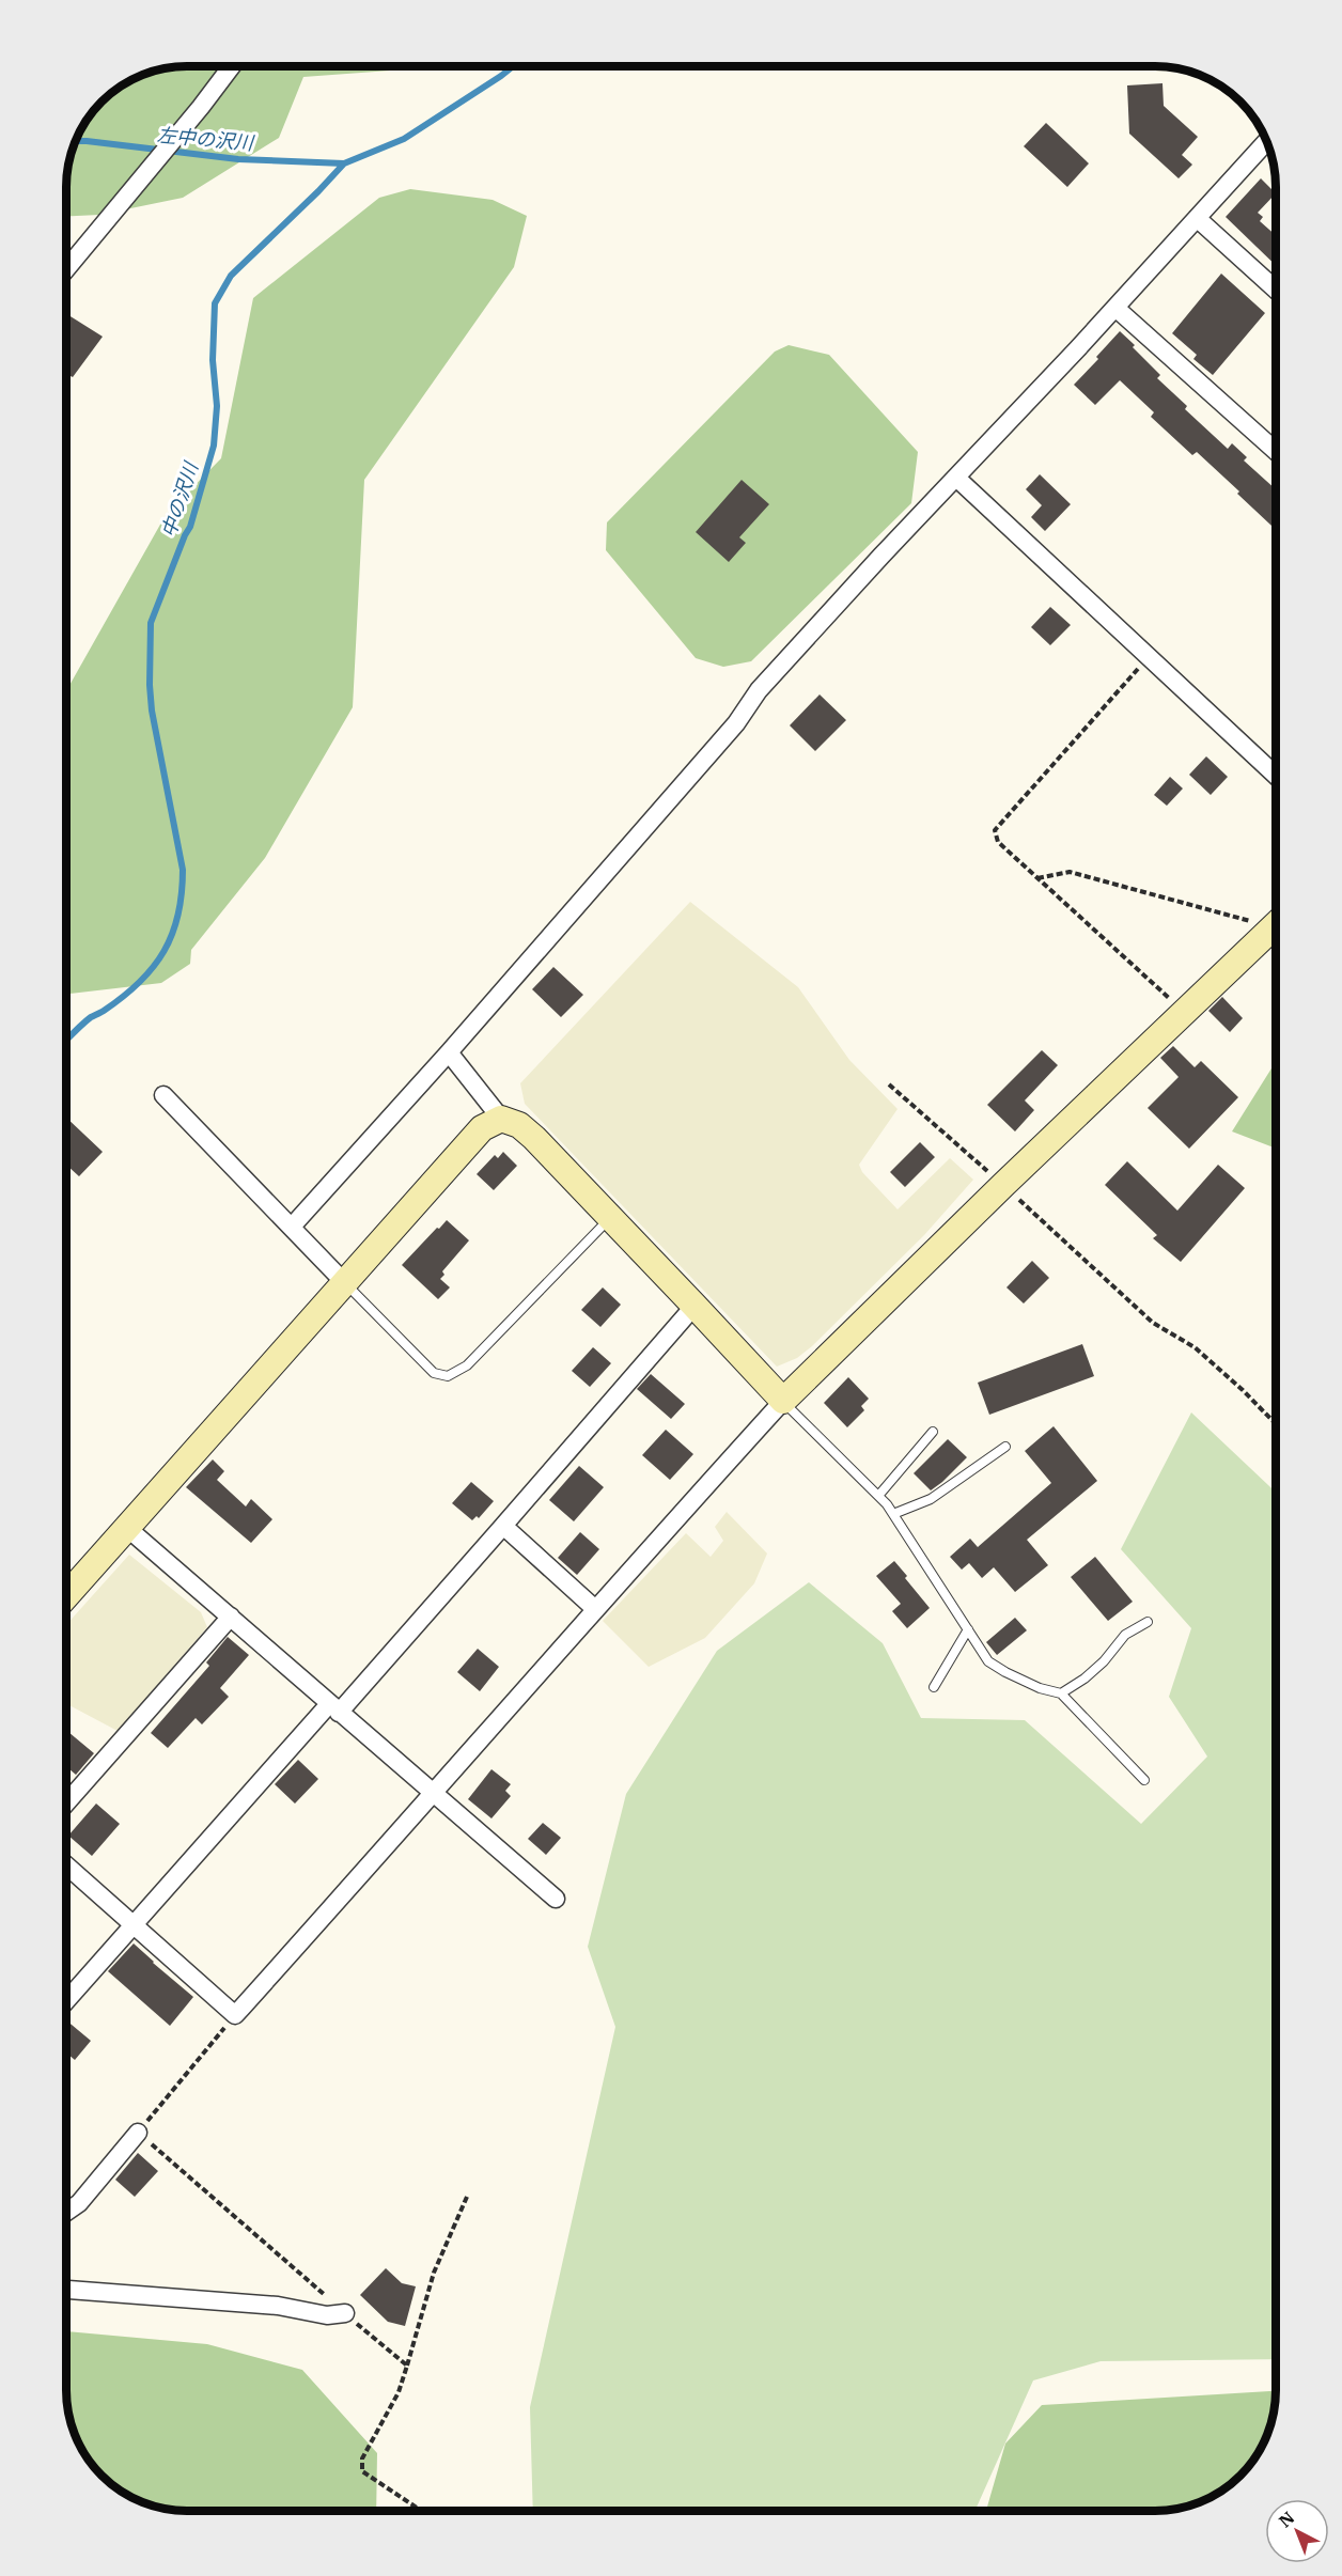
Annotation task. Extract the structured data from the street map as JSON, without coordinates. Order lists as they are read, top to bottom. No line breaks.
{"water":["左中の沢川","中の沢川"],"north":"top left"}
